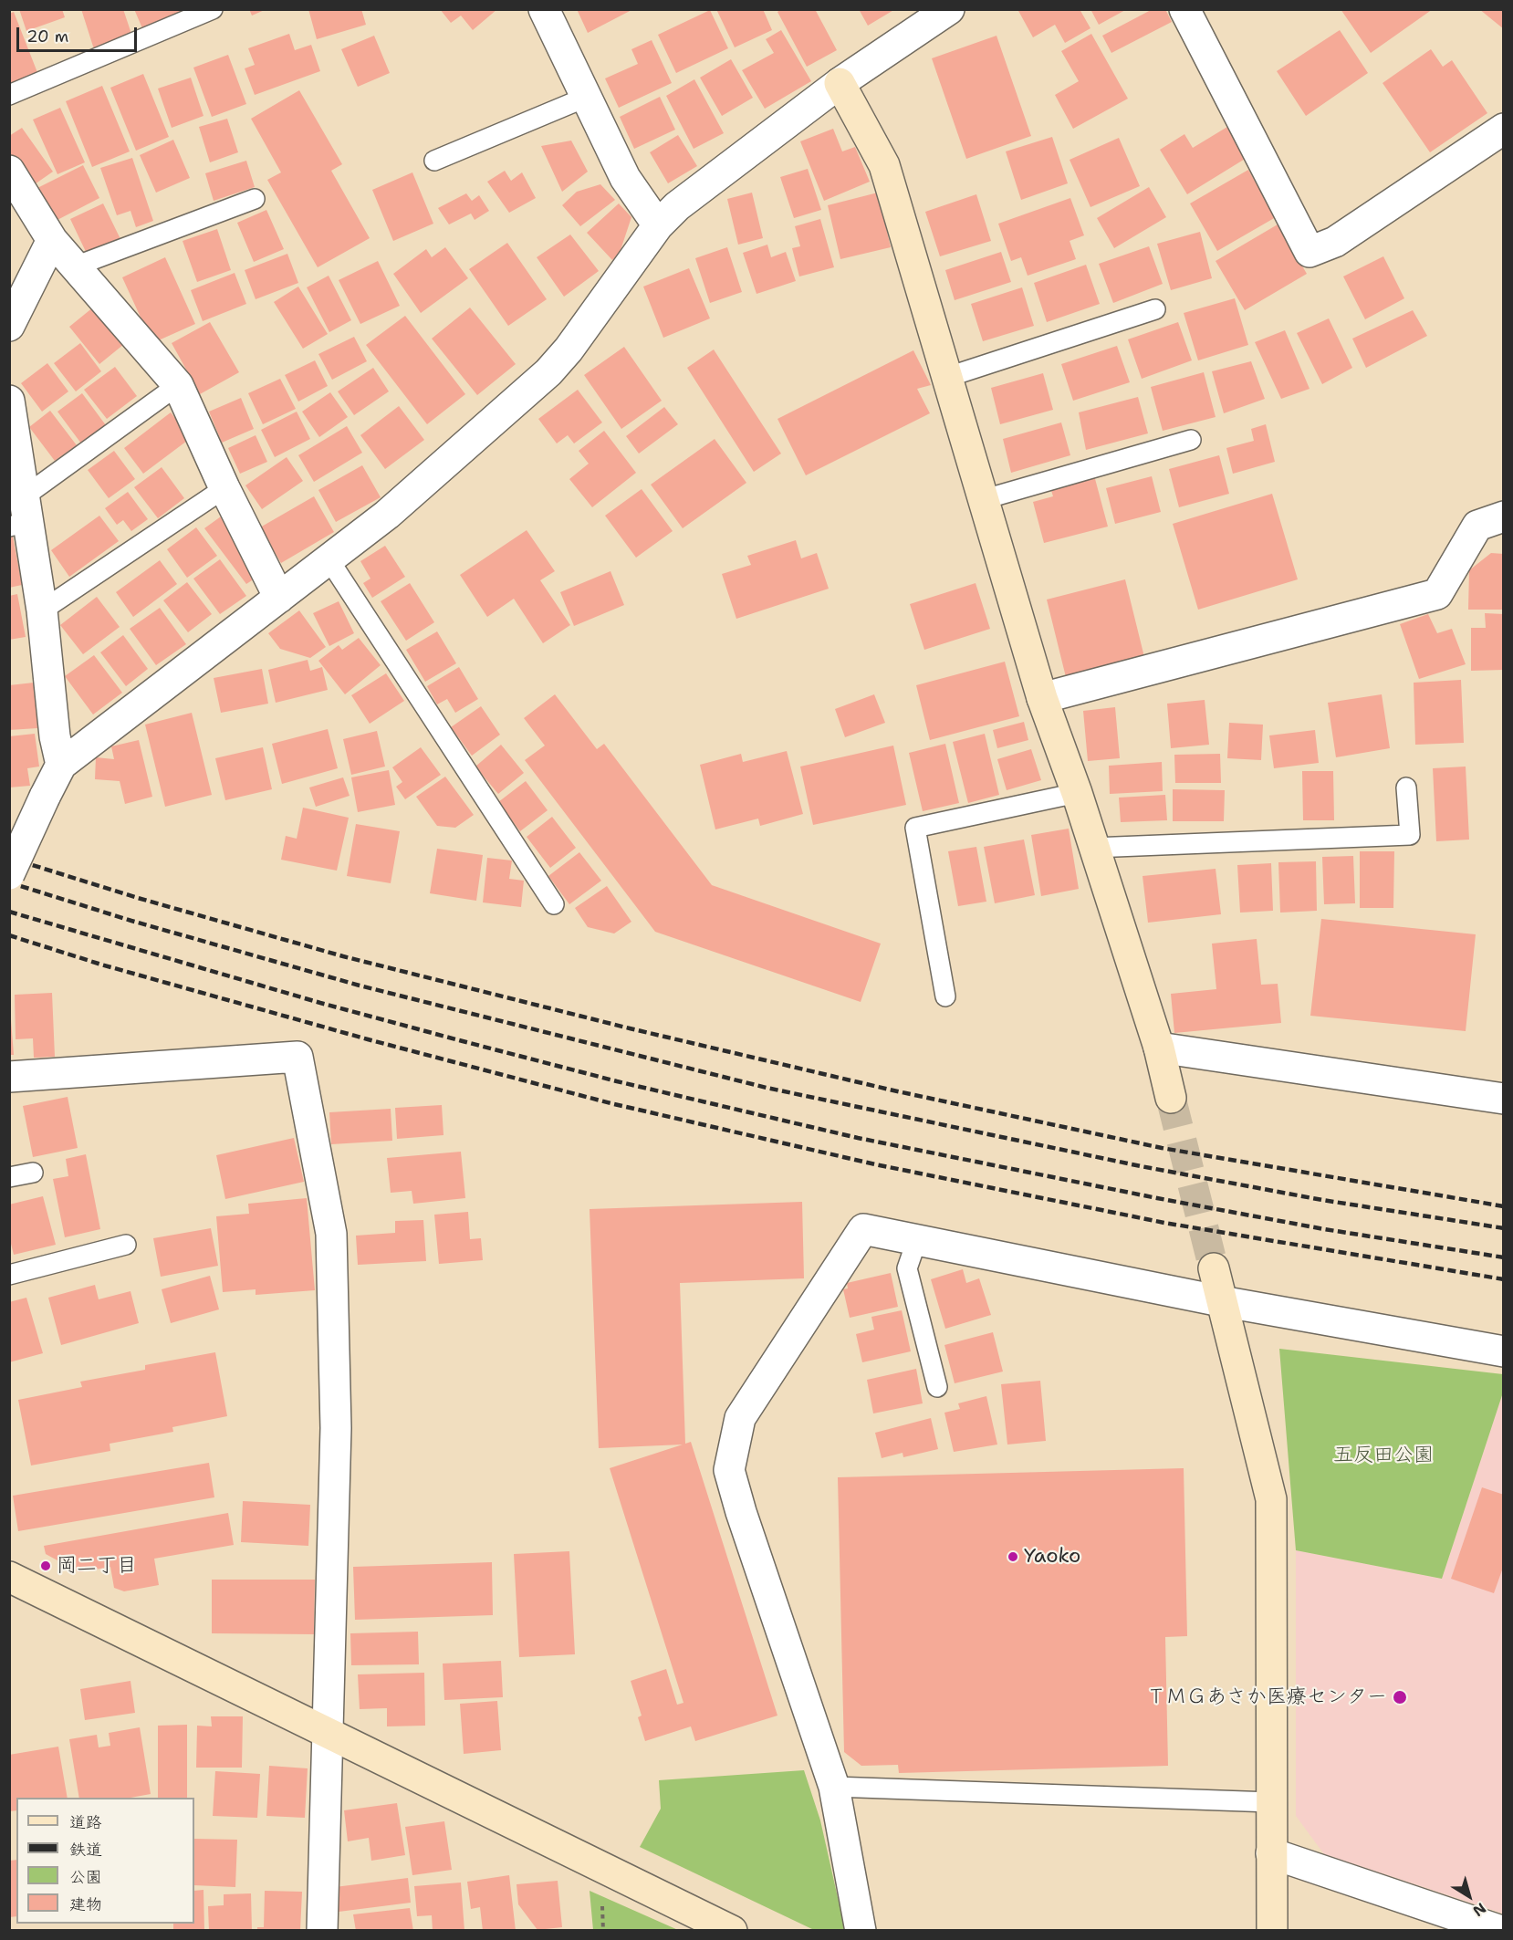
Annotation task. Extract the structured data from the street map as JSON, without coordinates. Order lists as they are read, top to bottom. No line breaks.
{"parks":["五反田公園"],"places":["Yaoko","岡二丁目","ＴＭＧあさか医療センター"],"legend":["道路","鉄道","公園","建物"],"scale_bar":"20 m","north":"bottom right"}
